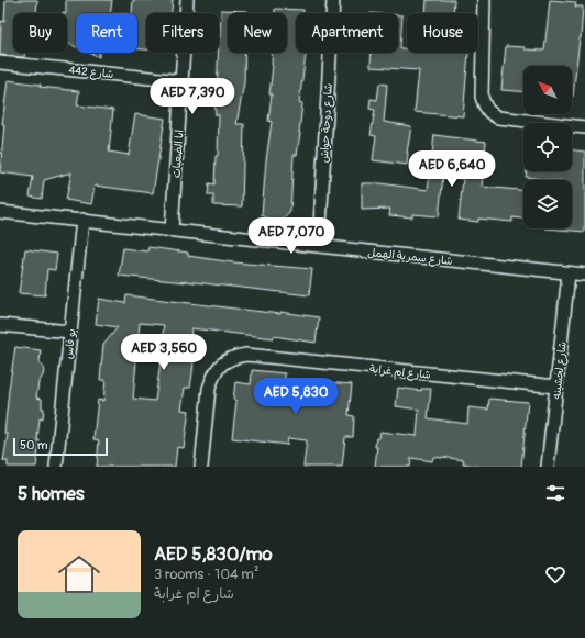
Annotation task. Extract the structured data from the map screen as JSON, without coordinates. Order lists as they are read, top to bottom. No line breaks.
{"streets":{"street":["شارع 442","شارع دوحة حواش","ابا الضعيات","شارع سمرية الهمل","بو فاس","شارع لخشينه","شارع ام غرابة"]},"crossings":[["شارع 442","ابا الضعيات"],["شارع دوحة حواش","شارع سمرية الهمل"],["ابا الضعيات","شارع سمرية الهمل"],["شارع سمرية الهمل","بو فاس"],["شارع سمرية الهمل","شارع لخشينه"],["شارع لخشينه","شارع ام غرابة"]],"scale_bar":"50 m","north":"top left","page":{"chip":["Buy","Rent","Filters","New","Apartment","House"],"price":["AED 7,390","AED 6,640","AED 7,070","AED 3,560","AED 5,830"],"scale":"50 m","heading":"5 homes","list":[{"name":"AED 5,830/mo","note":"3 rooms · 104 m² · شارع ام غرابة"}]}}
